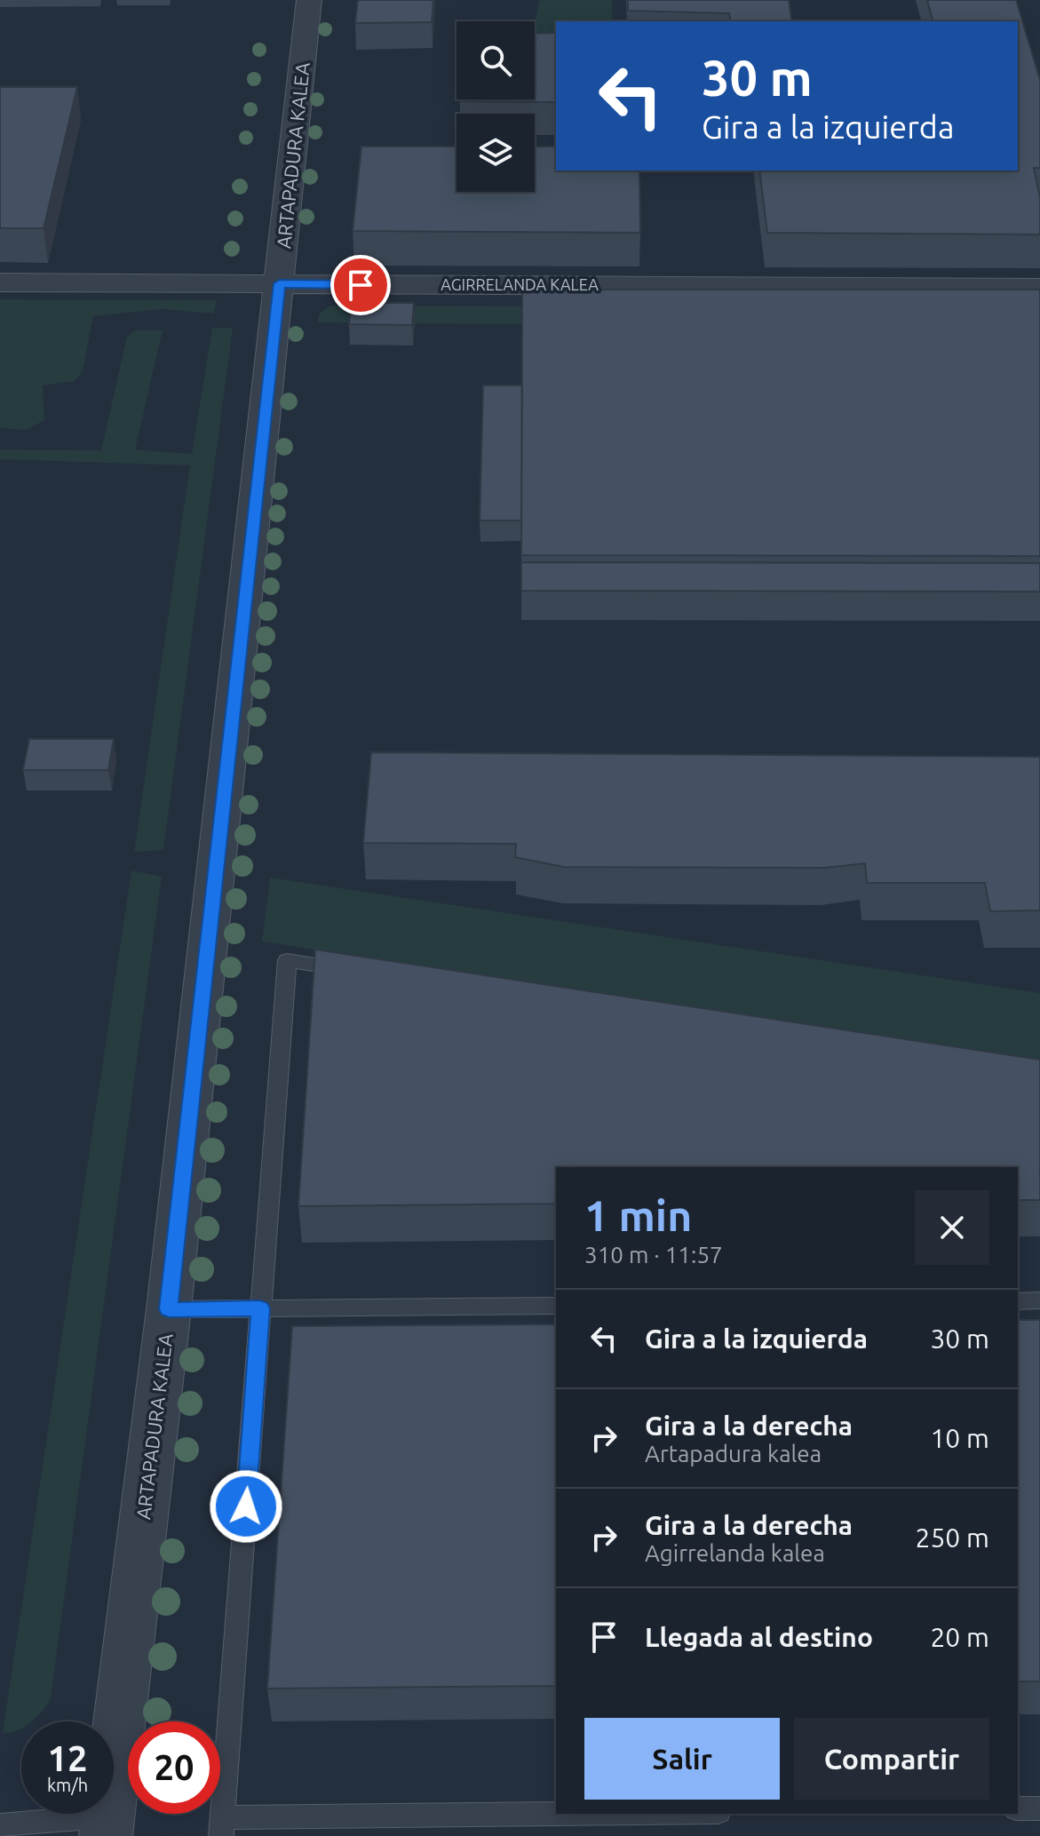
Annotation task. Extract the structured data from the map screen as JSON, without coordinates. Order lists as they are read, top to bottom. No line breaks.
{"streets":{"street":["ARTAPADURA KALEA","AGIRRELANDA KALEA"]},"crossings":[["ARTAPADURA KALEA","AGIRRELANDA KALEA"]],"page":{"turn":["30 m","Gira a la izquierda"],"heading":["1 min","310 m · 11:57"],"list":[{"name":"Gira a la izquierda","value":"30 m"},{"name":"Gira a la derecha","note":"Artapadura kalea","value":"10 m"},{"name":"Gira a la derecha","note":"Agirrelanda kalea","value":"250 m"},{"name":"Llegada al destino","value":"20 m"}],"buttons":["Salir","Compartir"],"speed":"12 km/h","limit":"20"}}
